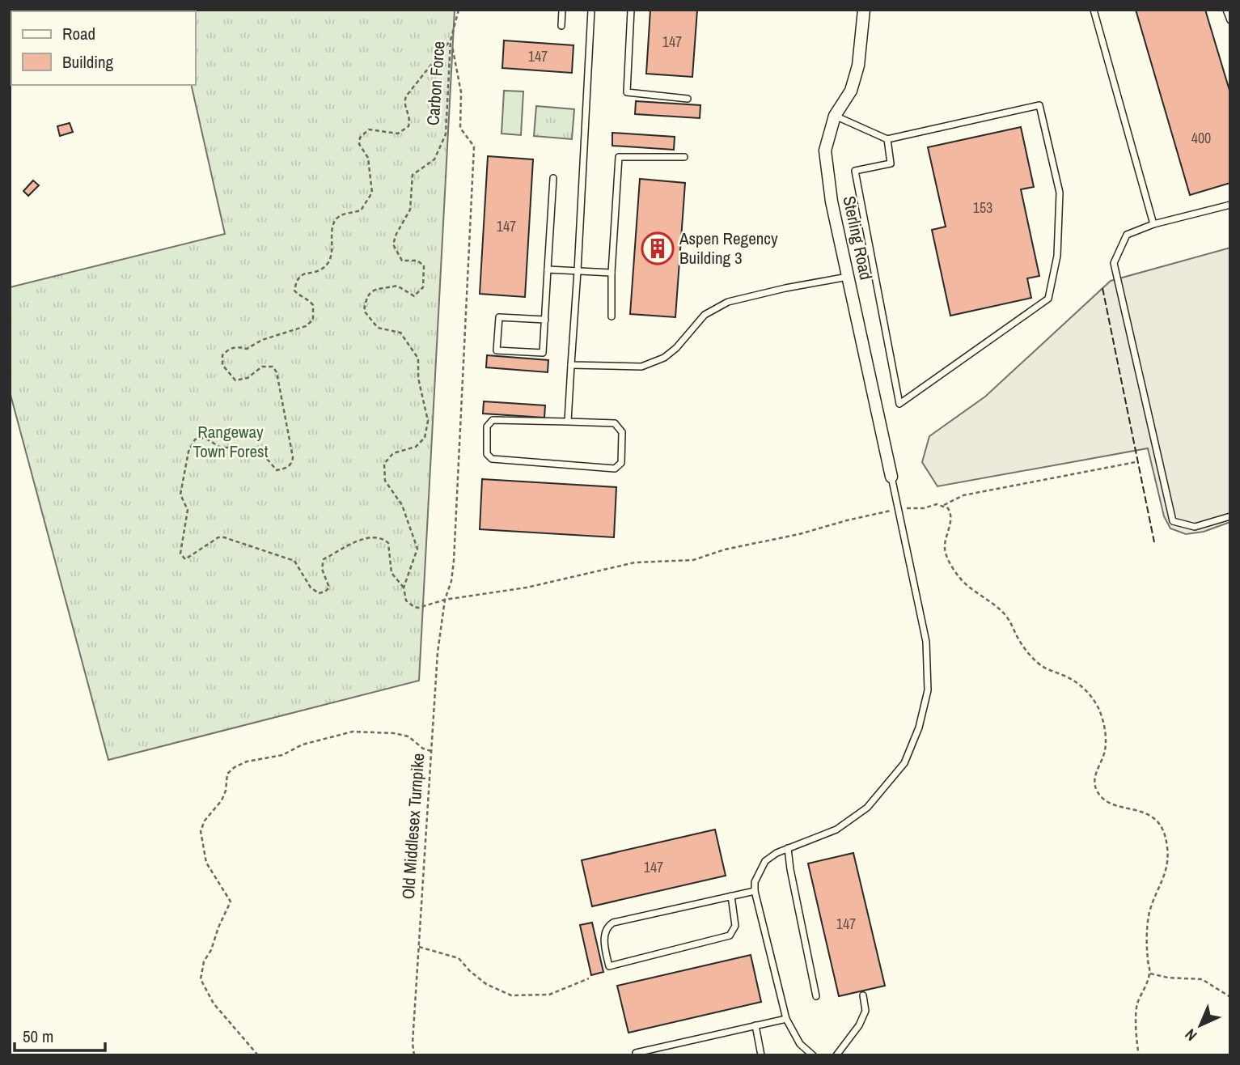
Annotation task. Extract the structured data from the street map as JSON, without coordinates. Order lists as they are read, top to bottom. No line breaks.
{"streets":{"street":["Sterling Road"],"path":["Carbon Force","Old Middlesex Turnpike"]},"crossings":[["Carbon Force","Old Middlesex Turnpike"]],"parks":["Rangeway Town Forest"],"places":{"building":["Aspen Regency Building 3"]},"house_numbers":["147","147","400","153","147","147","147"],"legend":["Road","Building"],"scale_bar":"50 m","north":"bottom left"}
